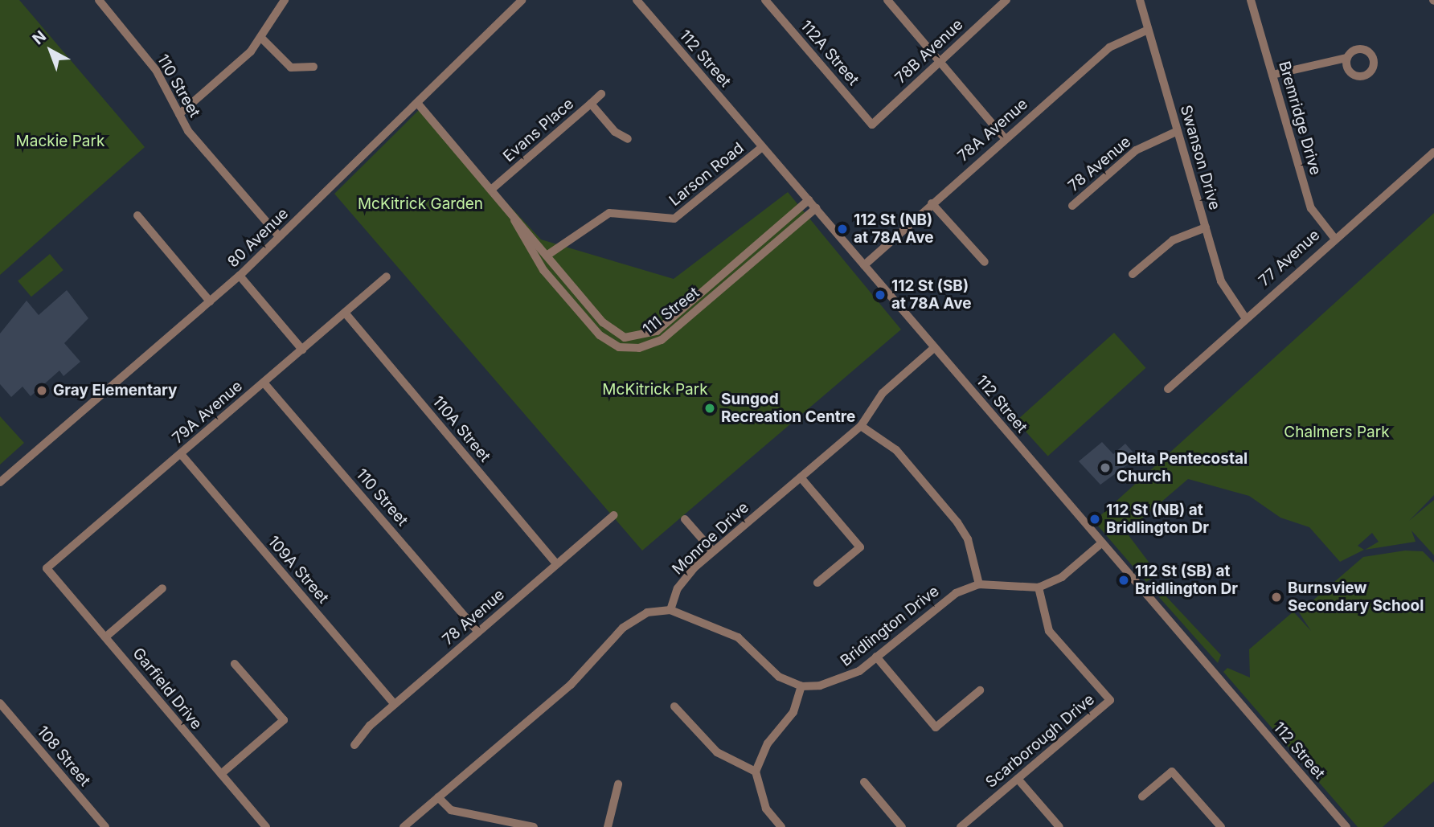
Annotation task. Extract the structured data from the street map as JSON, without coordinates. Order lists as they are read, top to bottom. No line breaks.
{"streets":{"street":["78B Avenue","112A Street","112 Street","110 Street","Bremridge Drive","Evans Place","78A Avenue","Swanson Drive","78 Avenue","Larson Road","80 Avenue","77 Avenue","111 Street","79A Avenue","110A Street","Monroe Drive","109A Street","Bridlington Drive","Garfield Drive","Scarborough Drive","108 Street"]},"crossings":[["78B Avenue","112A Street"],["112 Street","78A Avenue"],["112 Street","Larson Road"],["112 Street","111 Street"],["112 Street","Monroe Drive"],["112 Street","Bridlington Drive"],["110 Street","78 Avenue"],["110 Street","80 Avenue"],["110 Street","79A Avenue"],["Bremridge Drive","77 Avenue"],["Evans Place","111 Street"],["78A Avenue","Swanson Drive"],["Swanson Drive","78 Avenue"],["Swanson Drive","77 Avenue"],["78 Avenue","110A Street"],["78 Avenue","109A Street"],["Larson Road","111 Street"],["80 Avenue","111 Street"],["79A Avenue","110A Street"],["79A Avenue","109A Street"],["79A Avenue","Garfield Drive"],["Bridlington Drive","Scarborough Drive"]],"parks":["Mackie Park","McKitrick Garden","McKitrick Park","Chalmers Park"],"places":["112 St (NB) at 78A Ave","112 St (SB) at 78A Ave","Gray Elementary","Sungod Recreation Centre","Delta Pentecostal Church","112 St (NB) at Bridlington Dr","112 St (SB) at Bridlington Dr","Burnsview Secondary School"],"north":"top left"}
